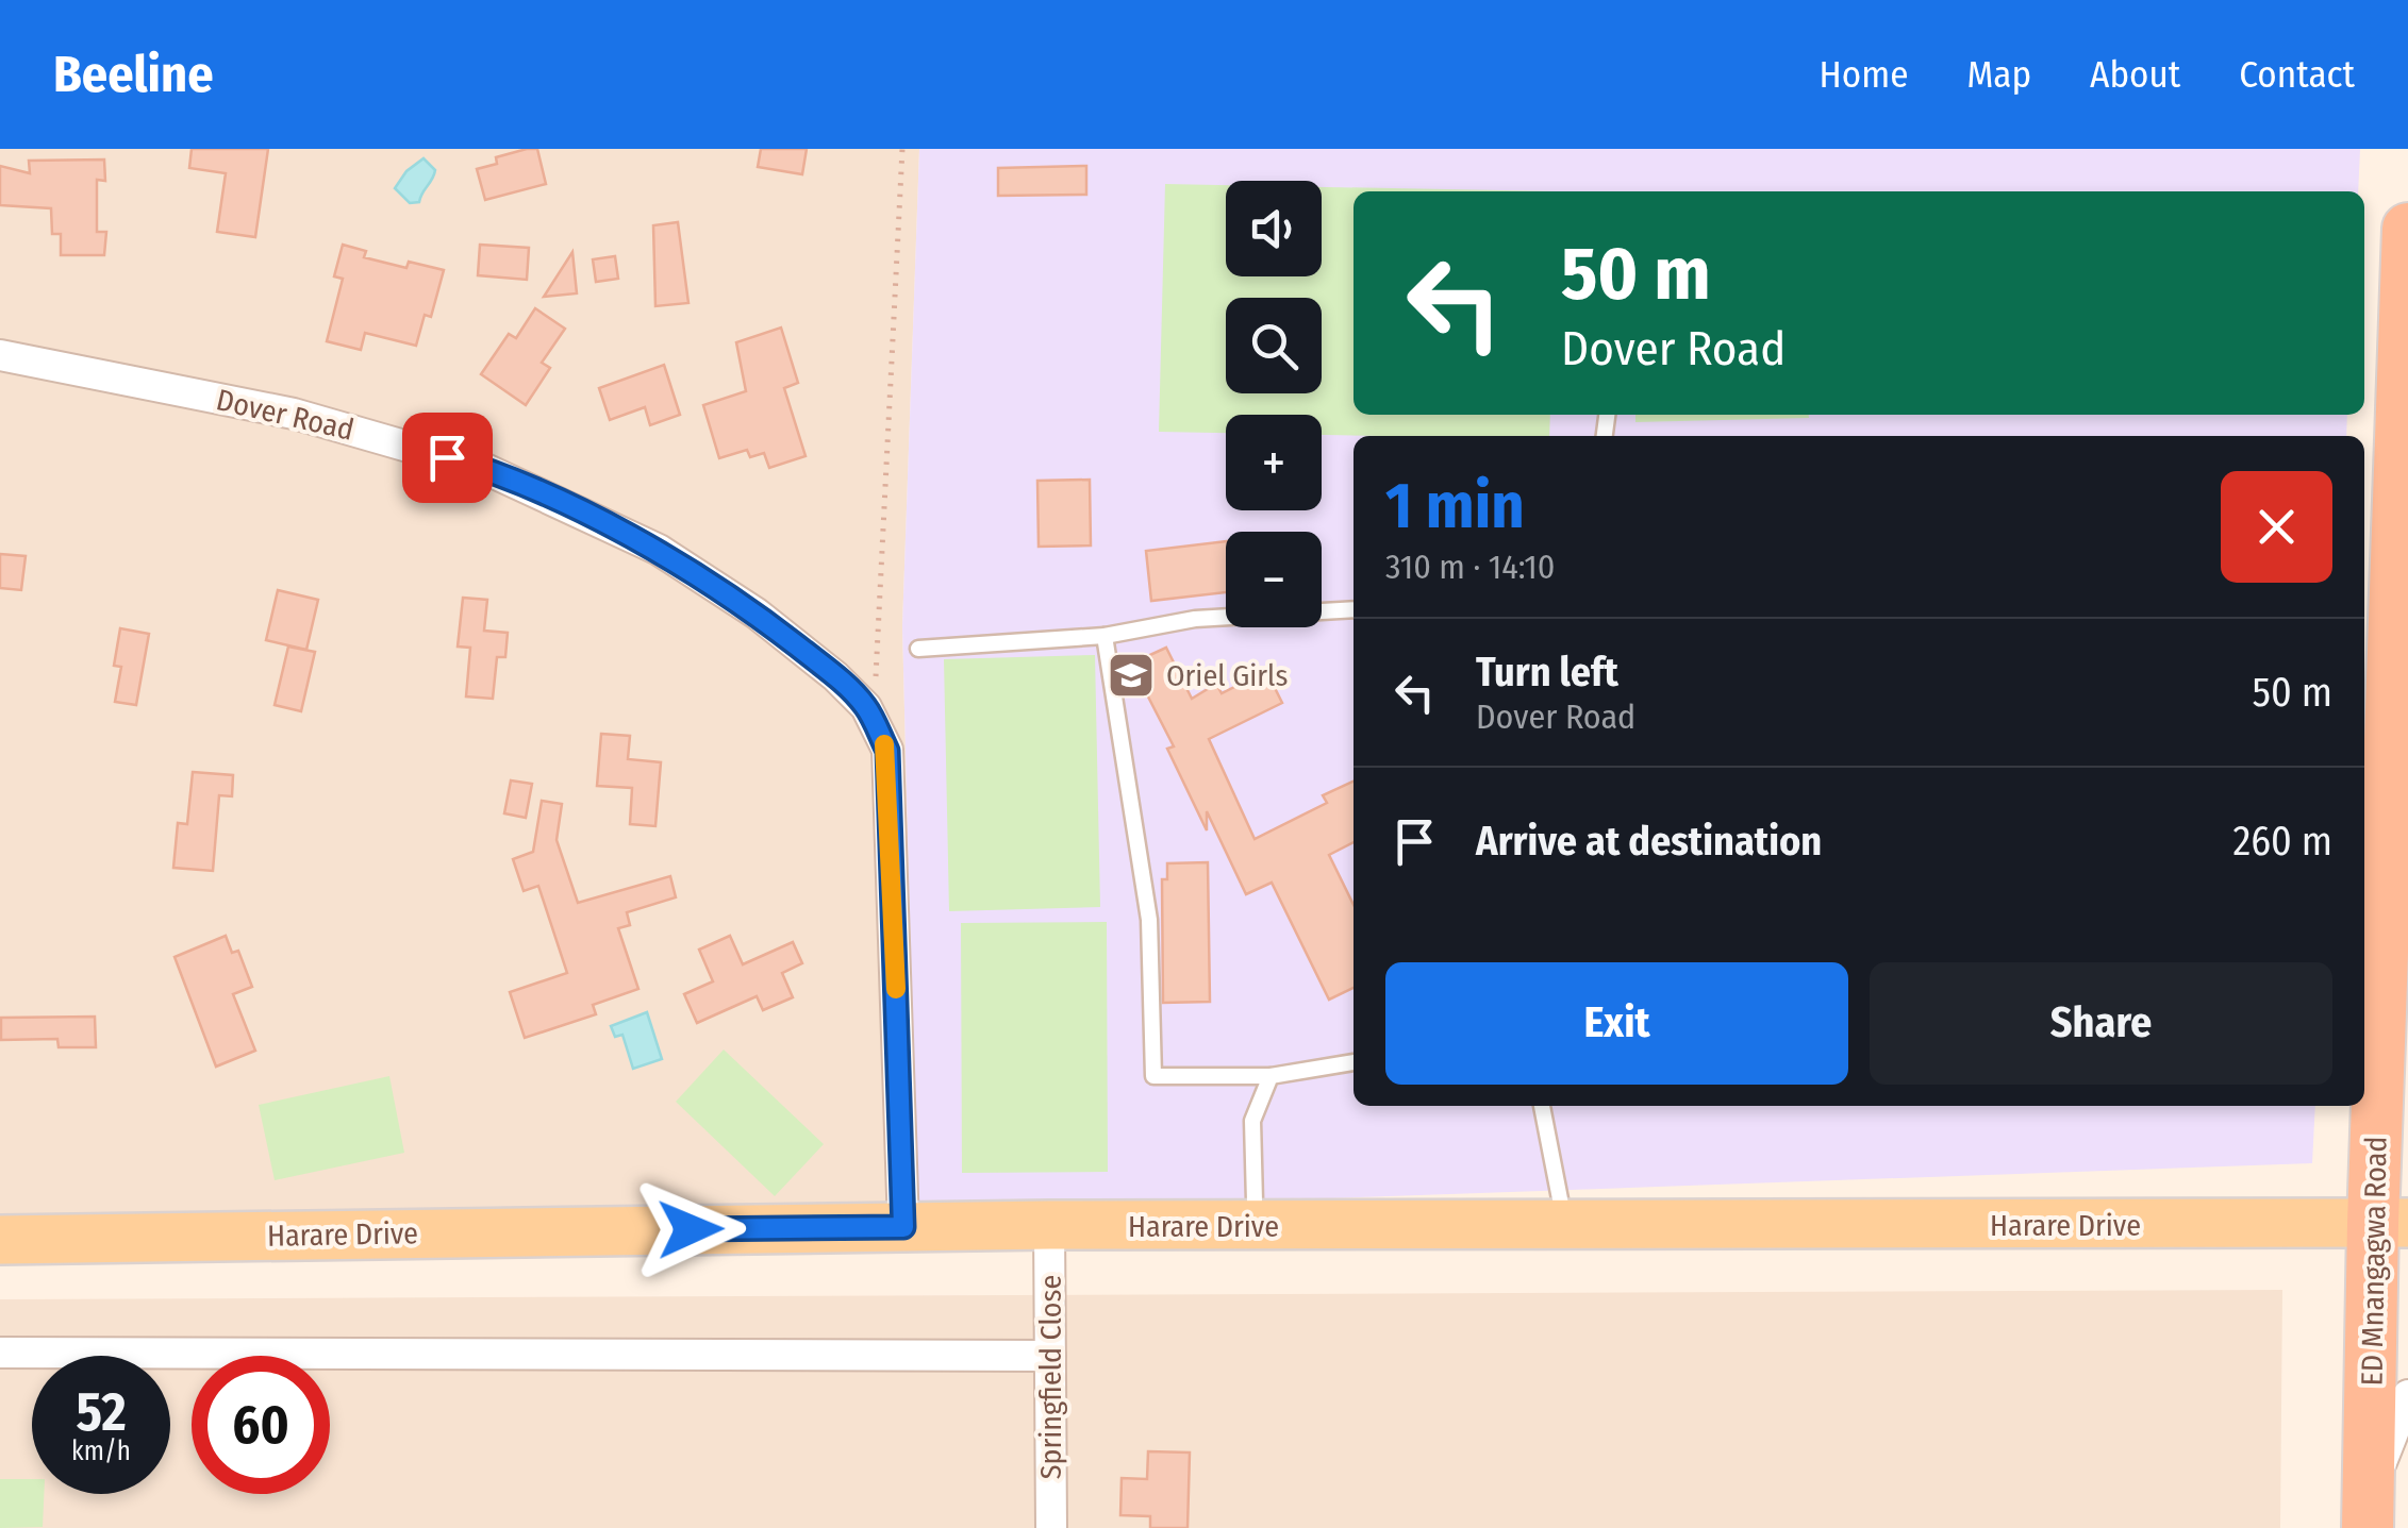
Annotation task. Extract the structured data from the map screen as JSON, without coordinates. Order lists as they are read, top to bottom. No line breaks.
{"streets":{"highway":["ED Mnangagwa Road"],"main road":["Harare Drive"],"street":["Dover Road","Springfield Close"]},"crossings":[["Dover Road","Harare Drive"],["Harare Drive","ED Mnangagwa Road"],["Harare Drive","Springfield Close"]],"places":{"school or university":["Oriel Girls"]},"page":{"header":"Beeline","nav":["Home","Map","About","Contact"],"map_buttons":["+","−"],"turn":["50 m","Dover Road"],"heading":["1 min","310 m · 14:10"],"list":[{"name":"Turn left","note":"Dover Road","value":"50 m"},{"name":"Arrive at destination","value":"260 m"}],"buttons":["Exit","Share"],"speed":"52 km/h","limit":"60"}}
